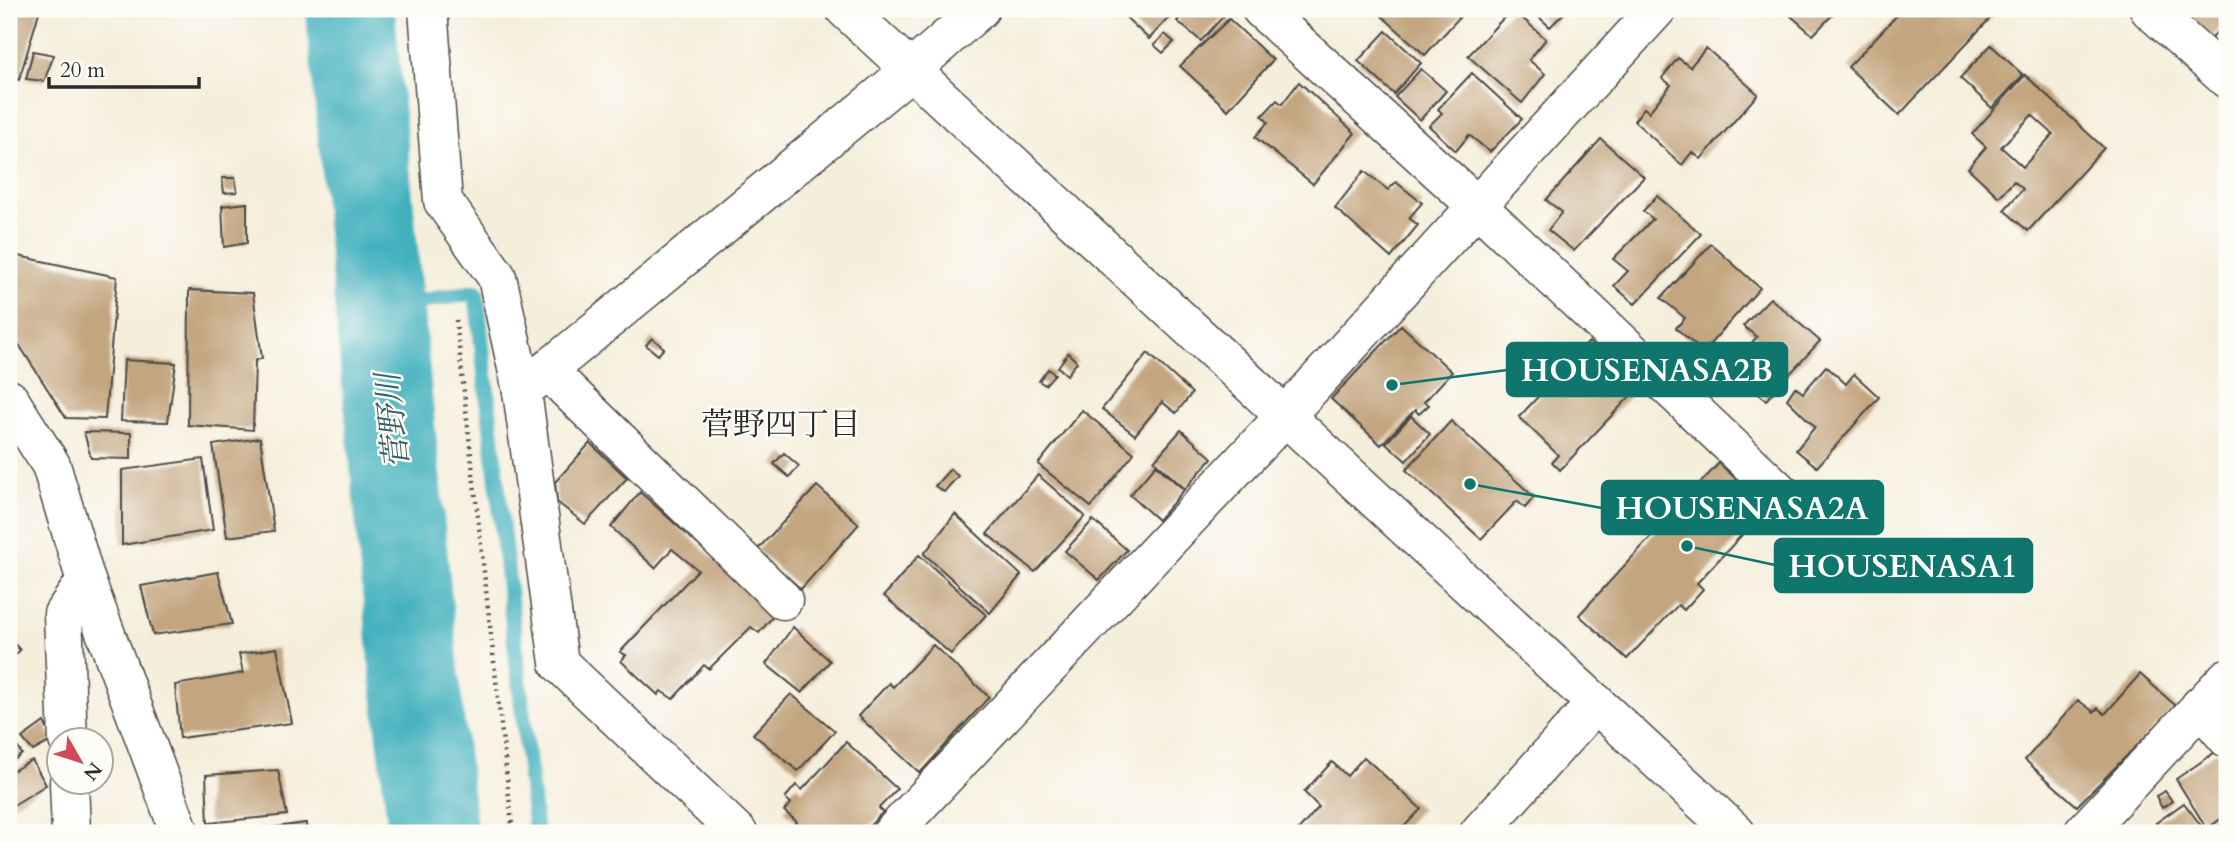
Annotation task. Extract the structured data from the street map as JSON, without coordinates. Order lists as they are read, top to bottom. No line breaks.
{"districts":["菅野四丁目"],"water":["菅野川"],"places":["HOUSENASA2B","HOUSENASA2A","HOUSENASA1"],"scale_bar":"20 m","north":"bottom right"}
